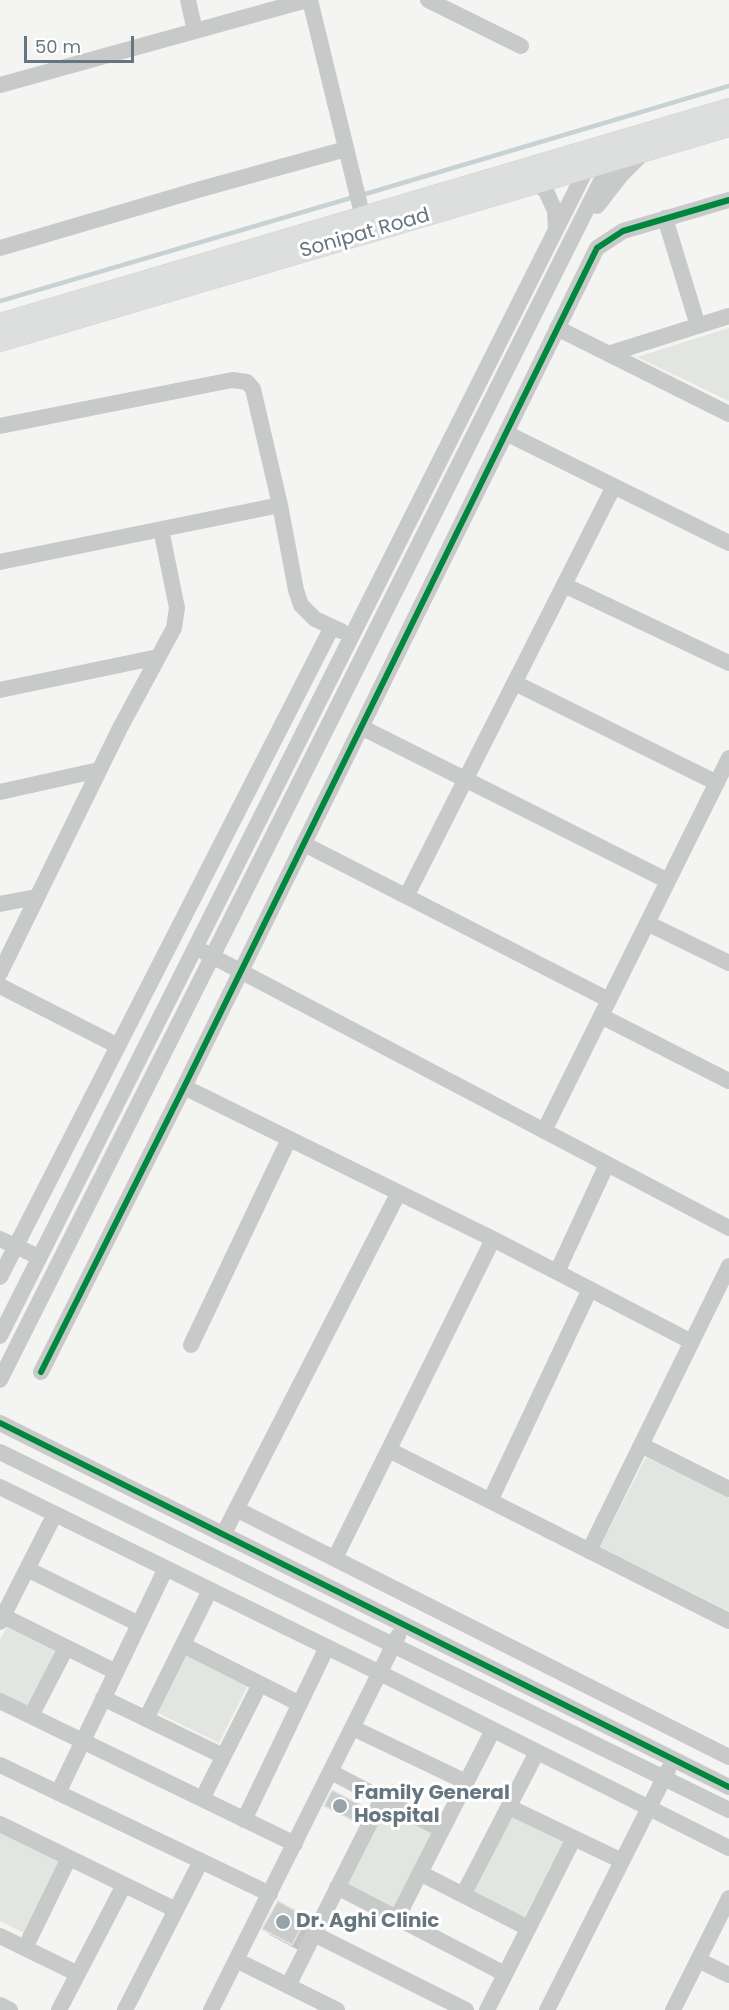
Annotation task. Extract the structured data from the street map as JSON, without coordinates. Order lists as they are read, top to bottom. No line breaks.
{"streets":{"main road":["Sonipat Road"]},"places":["Family General Hospital","Dr. Aghi Clinic"],"scale_bar":"50 m"}
